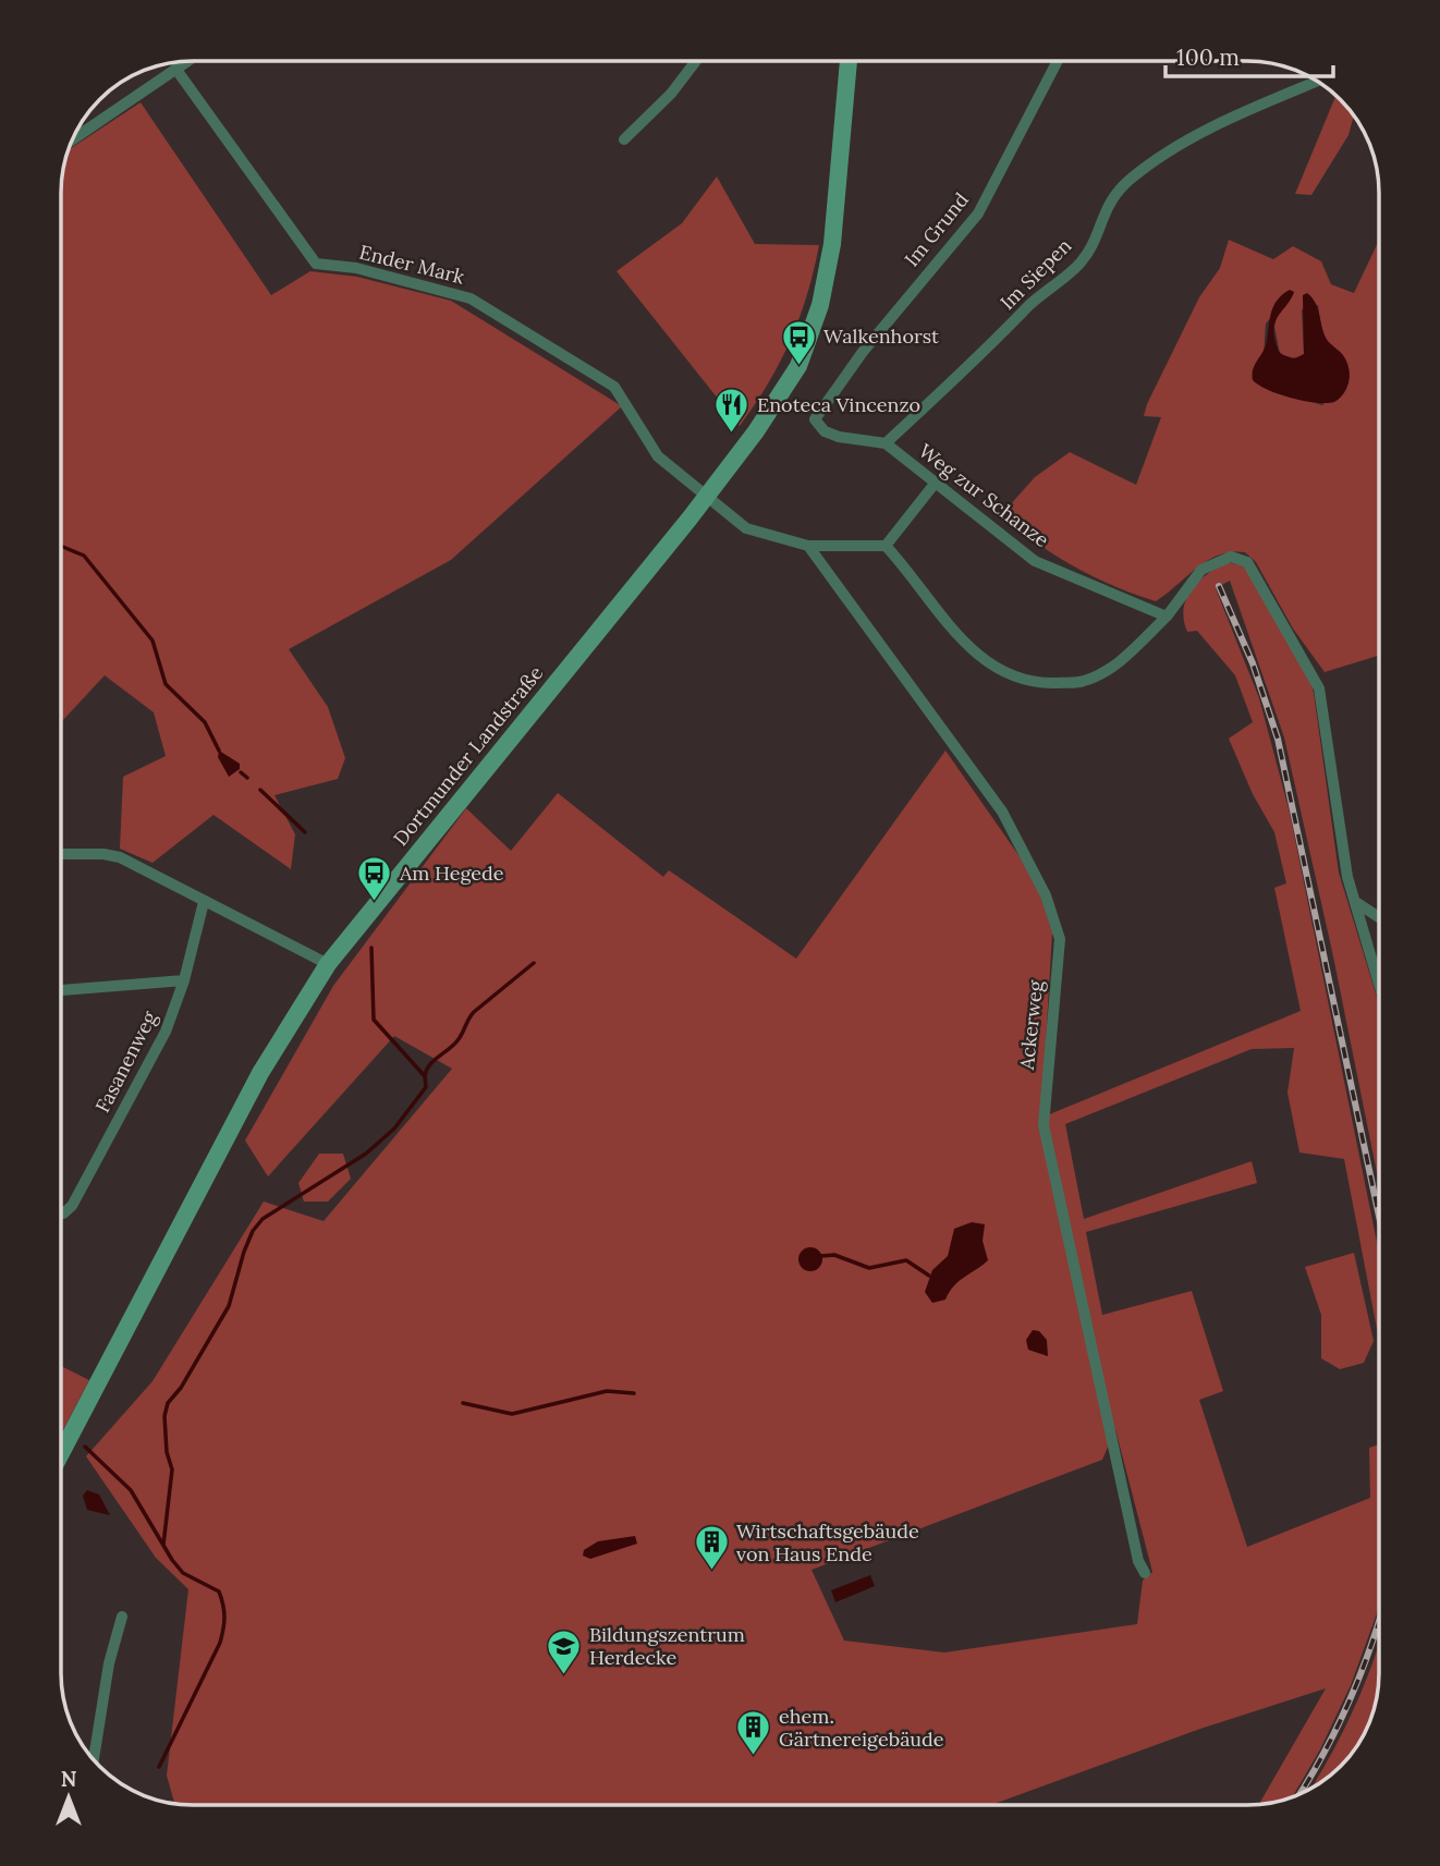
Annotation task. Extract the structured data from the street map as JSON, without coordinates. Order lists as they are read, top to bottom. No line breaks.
{"streets":{"main road":["Dortmunder Landstraße"],"street":["Im Grund","Ender Mark","Im Siepen","Weg zur Schanze","Ackerweg","Fasanenweg"]},"crossings":[["Im Grund","Im Siepen"],["Im Grund","Weg zur Schanze"],["Ender Mark","Dortmunder Landstraße"],["Ender Mark","Ackerweg"],["Im Siepen","Weg zur Schanze"]],"places":{"bus stop":["Walkenhorst","Am Hegede"],"restaurant":["Enoteca Vincenzo"],"building":["Wirtschaftsgebäude von Haus Ende","ehem. Gärtnereigebäude"],"school or university":["Bildungszentrum Herdecke"]},"scale_bar":"100 m","north":"top"}
